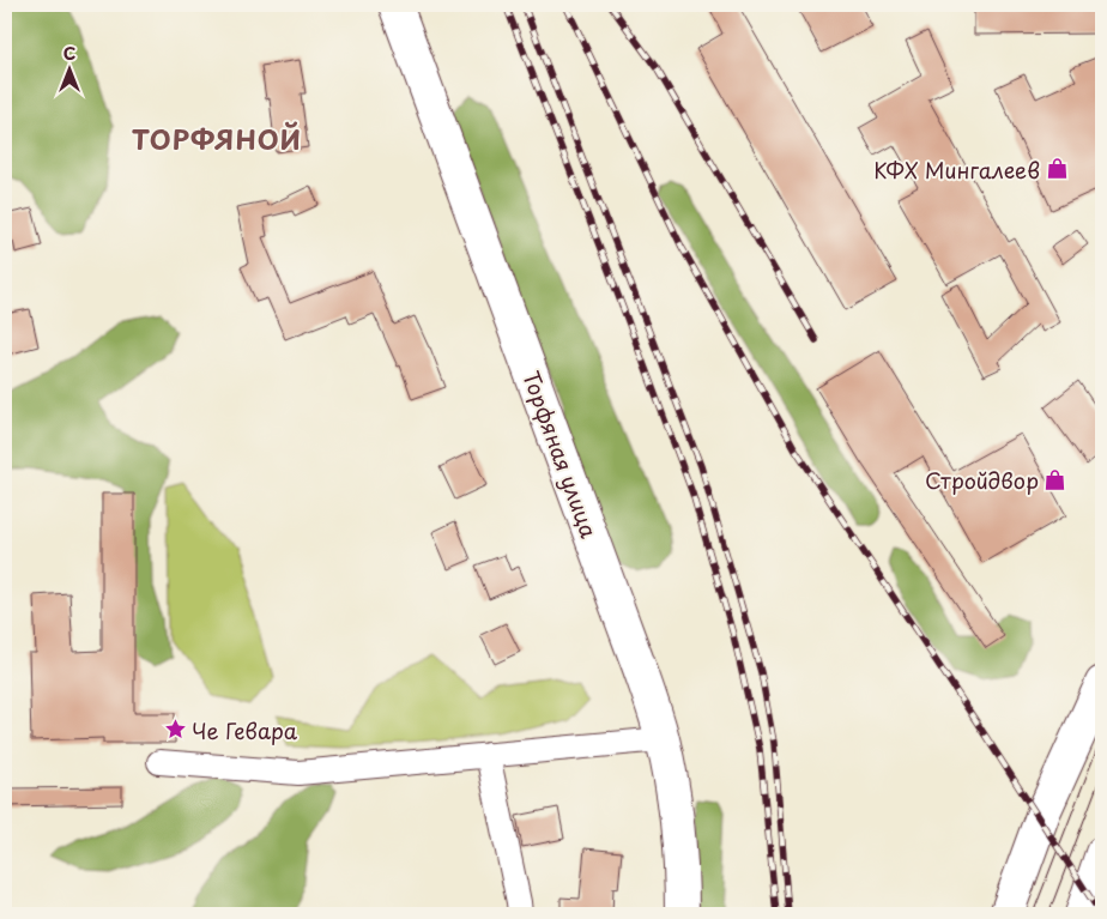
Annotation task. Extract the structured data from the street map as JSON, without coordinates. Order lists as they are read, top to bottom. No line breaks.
{"streets":{"street":["Торфяная улица"]},"districts":["ТОРФЯНОЙ"],"places":{"shop":["КФХ Мингалеев","Стройдвор"],"place":["Че Гевара"]},"north":"top"}
